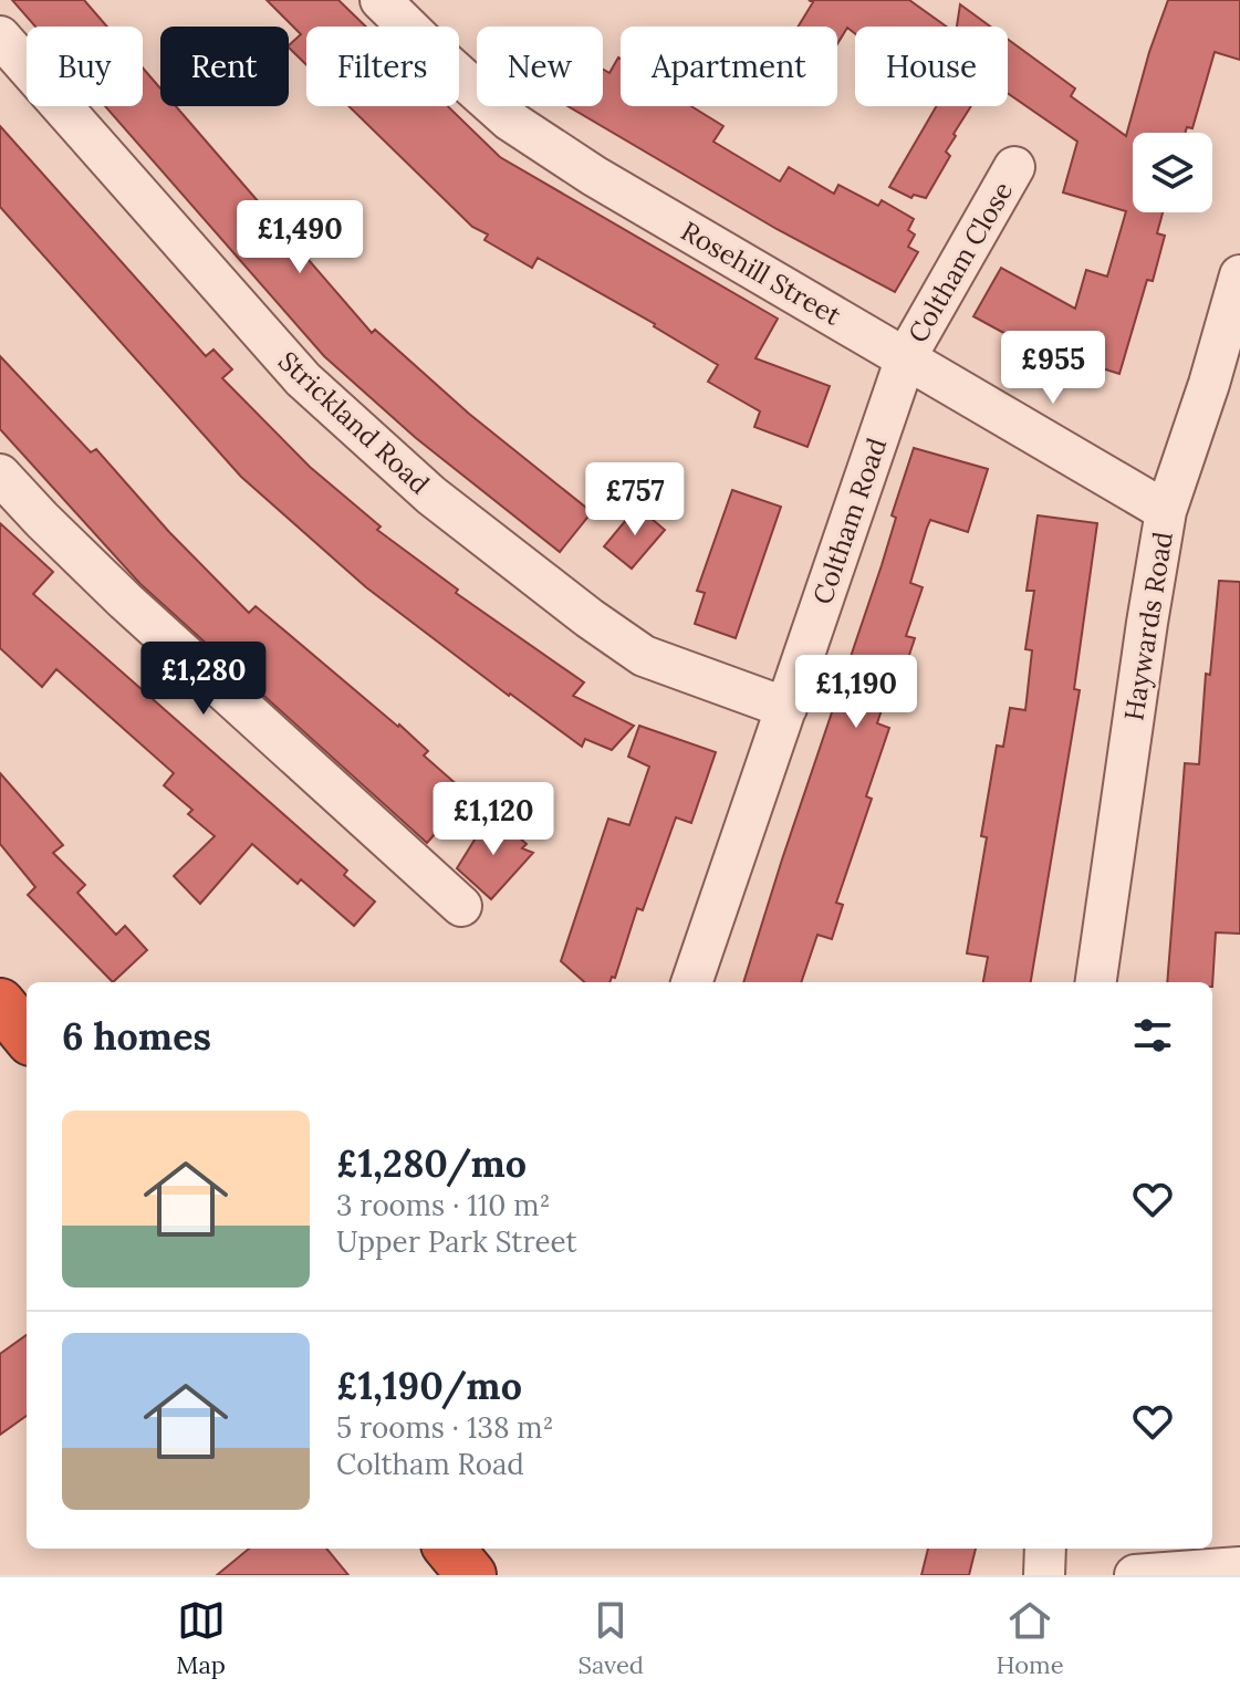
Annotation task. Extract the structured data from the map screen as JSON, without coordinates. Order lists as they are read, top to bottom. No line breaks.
{"streets":{"street":["Coltham Close","Rosehill Street","Strickland Road","Coltham Road","Haywards Road"]},"crossings":[["Coltham Close","Rosehill Street"],["Coltham Close","Coltham Road"],["Rosehill Street","Coltham Road"],["Rosehill Street","Haywards Road"],["Strickland Road","Coltham Road"]],"page":{"chip":["Buy","Rent","Filters","New","Apartment","House"],"price":["£1,490","£955","£757","£1,280","£1,190","£1,120"],"heading":"6 homes","list":[{"name":"£1,280/mo","note":"3 rooms · 110 m² · Upper Park Street"},{"name":"£1,190/mo","note":"5 rooms · 138 m² · Coltham Road"}],"tabs":["Map","Saved","Home"]}}
